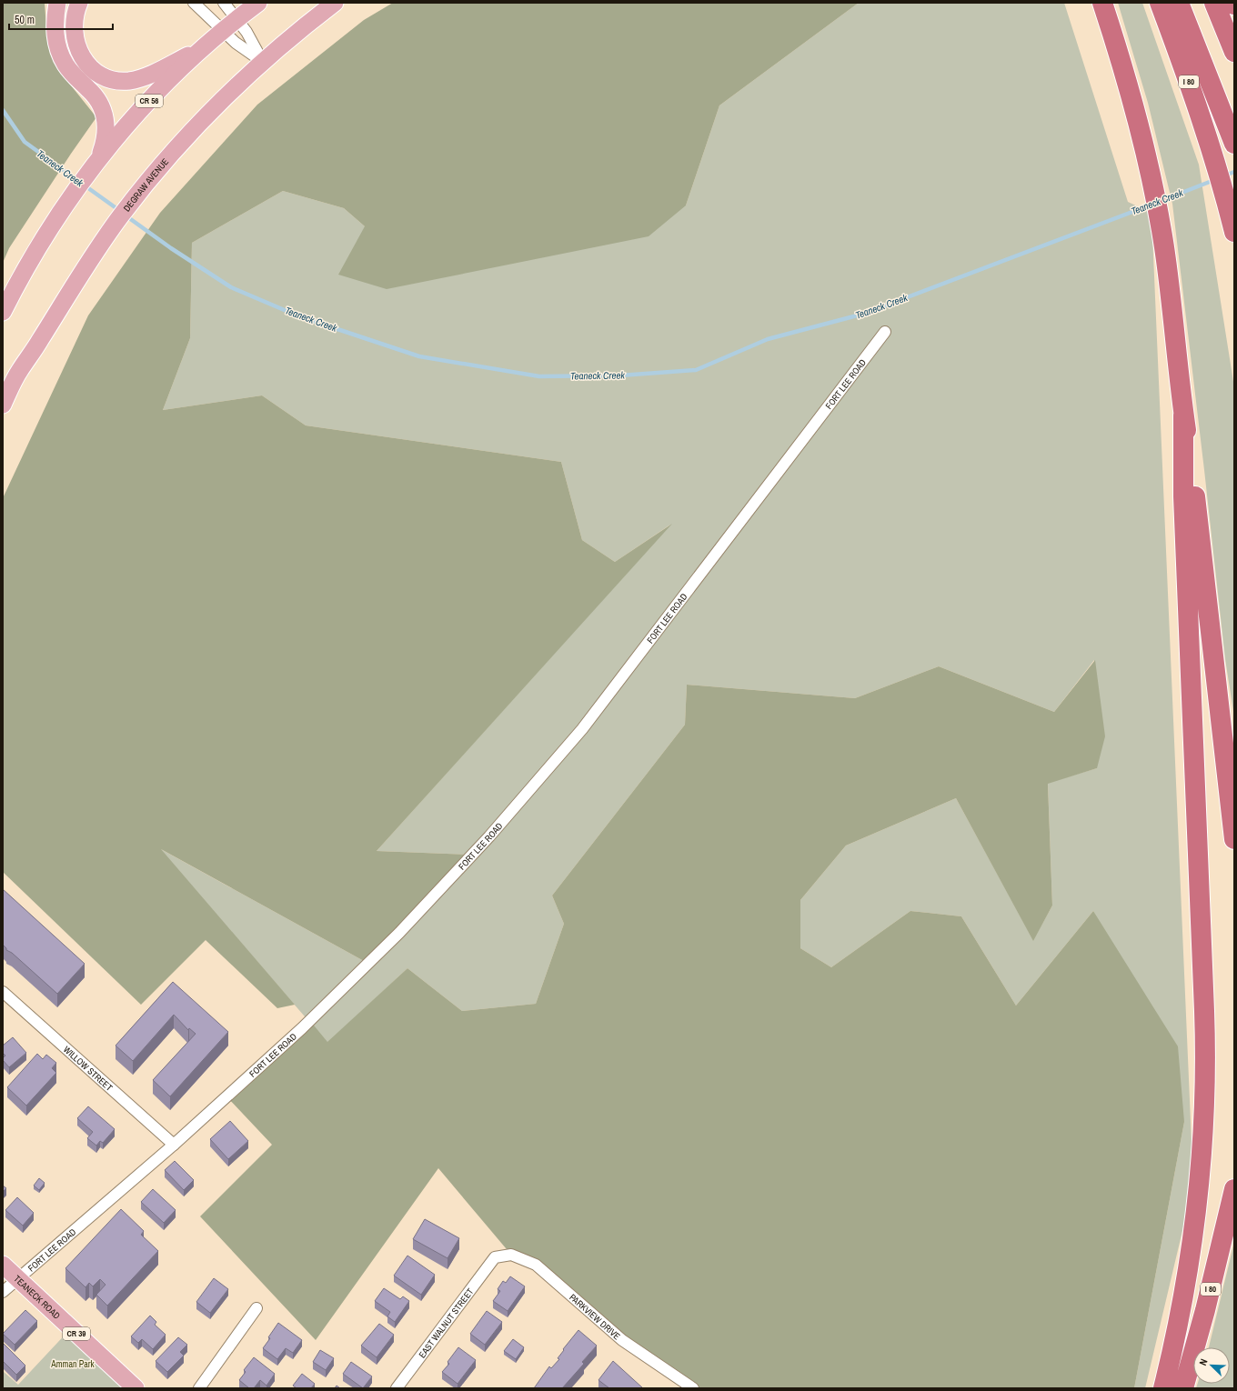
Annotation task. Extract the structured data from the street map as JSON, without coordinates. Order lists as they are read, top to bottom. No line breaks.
{"streets":{"highway":["I 80"],"main road":["CR 56","DEGRAW AVENUE","TEANECK ROAD","CR 39"],"street":["FORT LEE ROAD","WILLOW STREET","PARKVIEW DRIVE","EAST WALNUT STREET"]},"crossings":[["FORT LEE ROAD","WILLOW STREET"],["FORT LEE ROAD","TEANECK ROAD"],["PARKVIEW DRIVE","EAST WALNUT STREET"]],"water":["Teaneck Creek"],"parks":["Amman Park"],"scale_bar":"50 m","north":"top left"}
